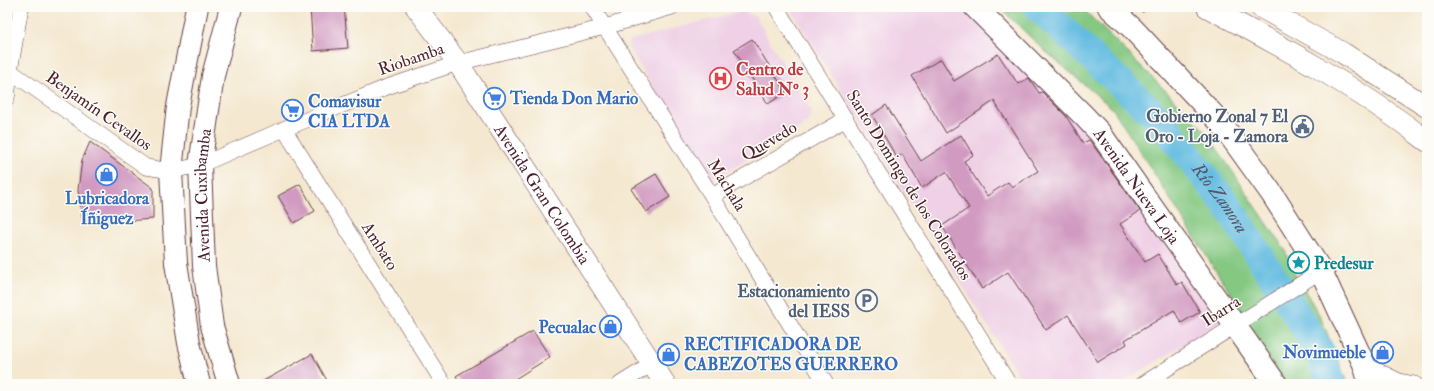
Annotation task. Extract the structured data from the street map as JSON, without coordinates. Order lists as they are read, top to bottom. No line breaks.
{"streets":{"main road":["Avenida Nueva Loja","Avenida Cuxibamba"],"street":["Riobamba","Benjamín Cevallos","Quevedo","Machala","Santo Domingo de los Colorados","Avenida Gran Colombia","Ambato","Ibarra"]},"crossings":[["Riobamba","Benjamín Cevallos"],["Riobamba","Machala"],["Riobamba","Avenida Gran Colombia"],["Riobamba","Avenida Cuxibamba"],["Riobamba","Ambato"],["Benjamín Cevallos","Avenida Cuxibamba"],["Quevedo","Machala"],["Quevedo","Santo Domingo de los Colorados"],["Avenida Nueva Loja","Ibarra"]],"water":["Río Zamora"],"places":{"hospital":["Centro de Salud Nº 3"],"supermarket":["Tienda Don Mario","Comavisur CIA LTDA"],"public building":["Gobierno Zonal 7 El Oro - Loja - Zamora"],"shop":["Lubricadora Íñiguez","Pecualac","Novimueble","RECTIFICADORA DE CABEZOTES GUERRERO"],"place":["Predesur"],"parking":["Estacionamiento del IESS"]}}
